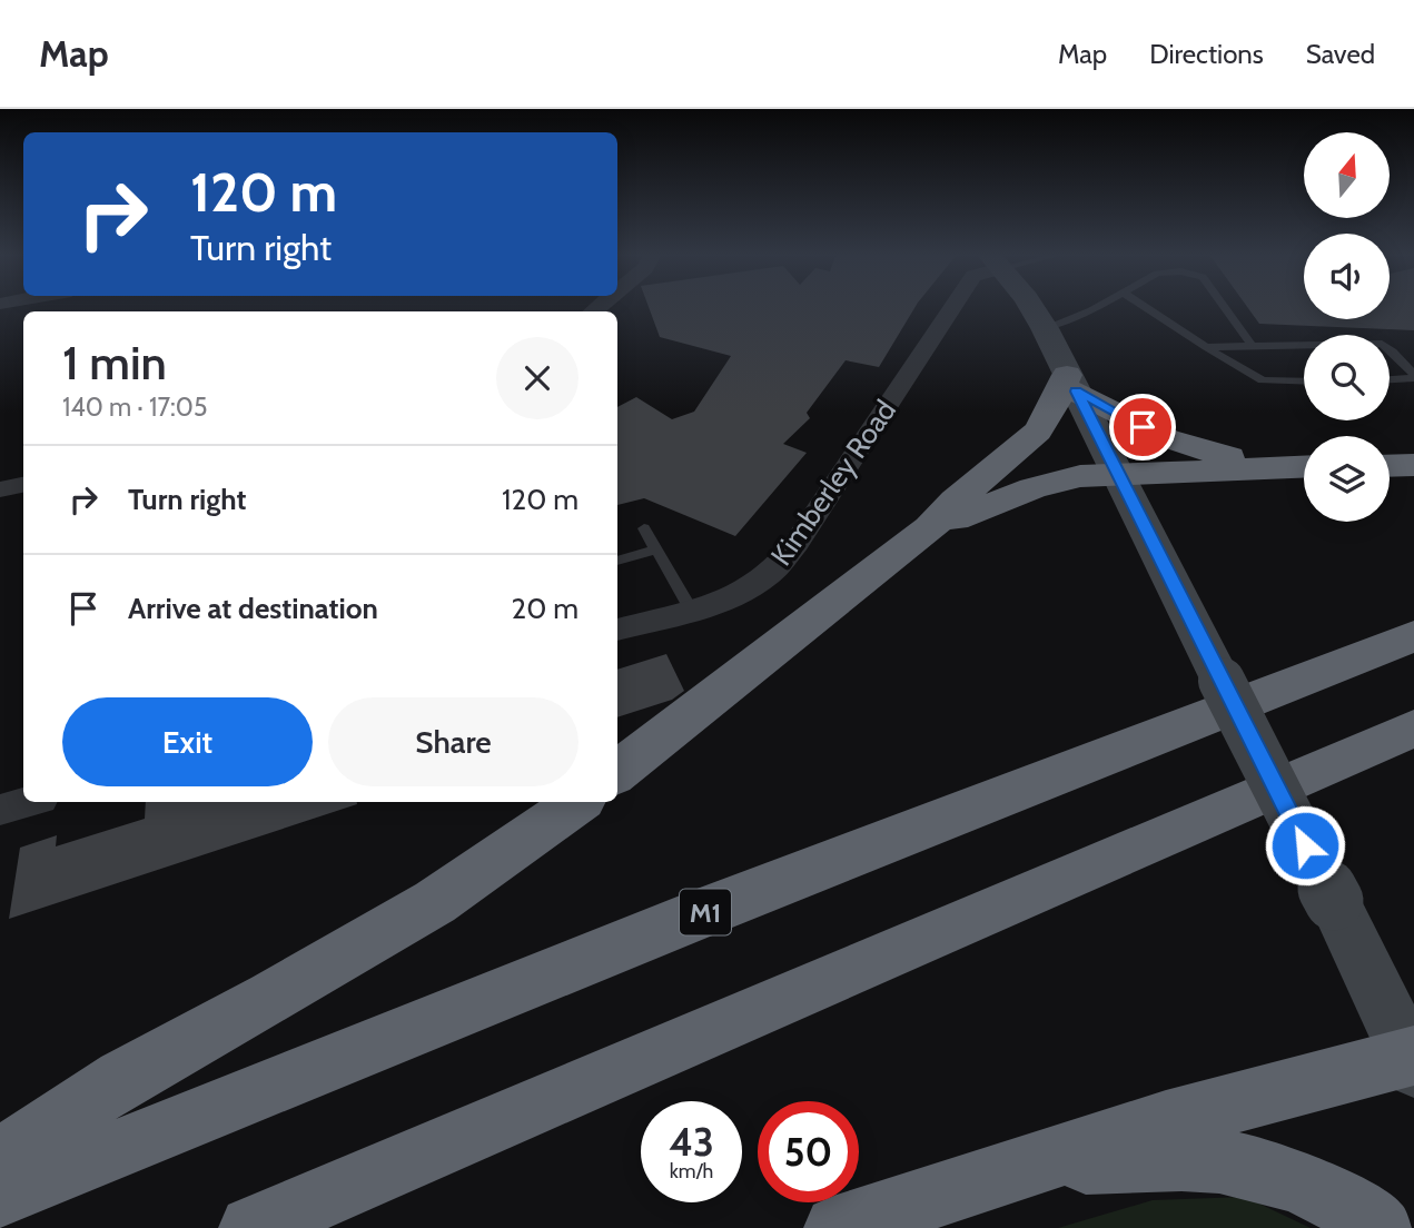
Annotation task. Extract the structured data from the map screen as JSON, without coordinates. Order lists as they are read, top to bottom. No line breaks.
{"streets":{"highway":["M1"],"street":["Kimberley Road"]},"north":"top","page":{"header":"Map","nav":["Map","Directions","Saved"],"turn":["120 m","Turn right"],"heading":["1 min","140 m · 17:05"],"list":[{"name":"Turn right","value":"120 m"},{"name":"Arrive at destination","value":"20 m"}],"buttons":["Exit","Share"],"speed":"43 km/h","limit":"50"}}
